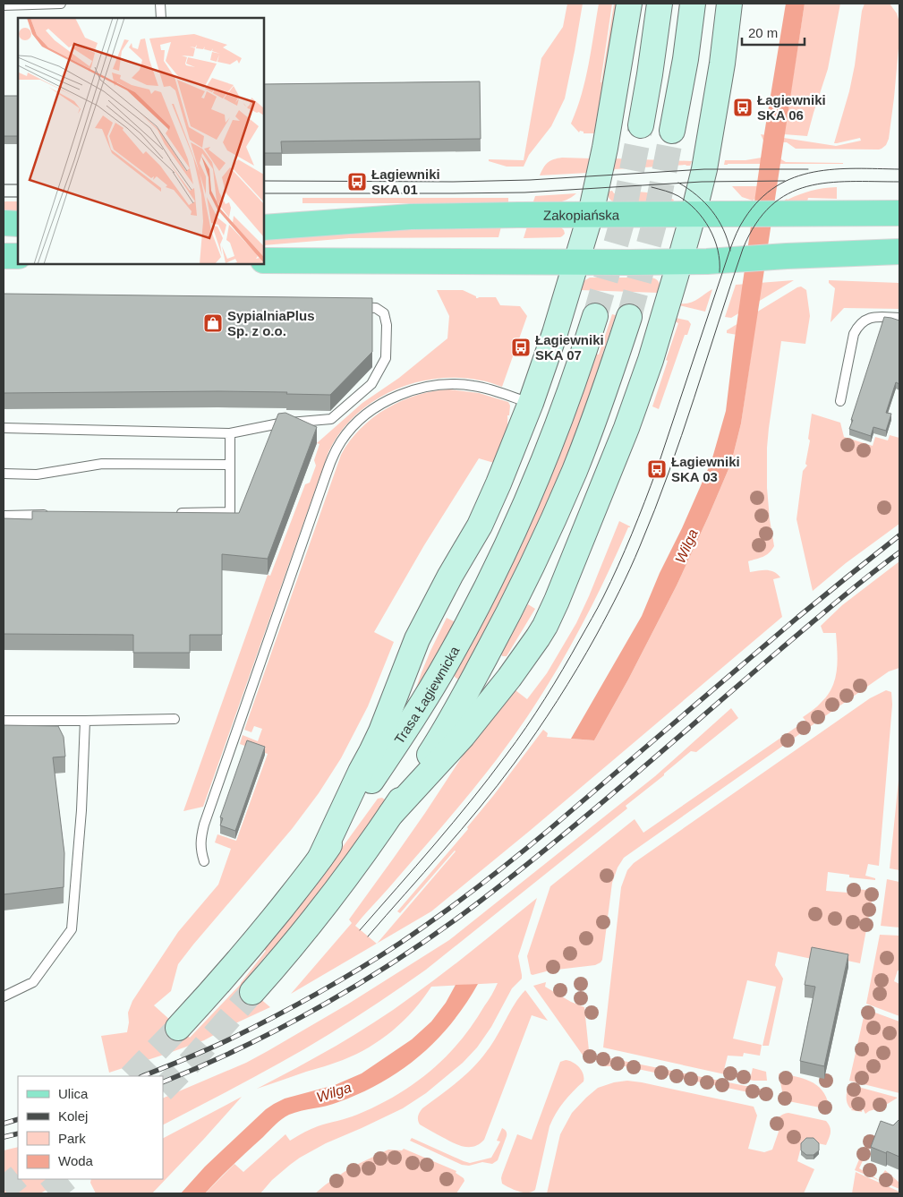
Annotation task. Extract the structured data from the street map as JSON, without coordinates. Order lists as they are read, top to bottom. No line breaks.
{"streets":{"main road":["Zakopiańska","Trasa Łagiewnicka"]},"water":["Wilga"],"places":{"bus stop":["Łagiewniki SKA 06","Łagiewniki SKA 01","Łagiewniki SKA 07","Łagiewniki SKA 03"],"shop":["SypialniaPlus Sp. z o.o."]},"legend":["Ulica","Kolej","Park","Woda"],"scale_bar":"20 m"}
